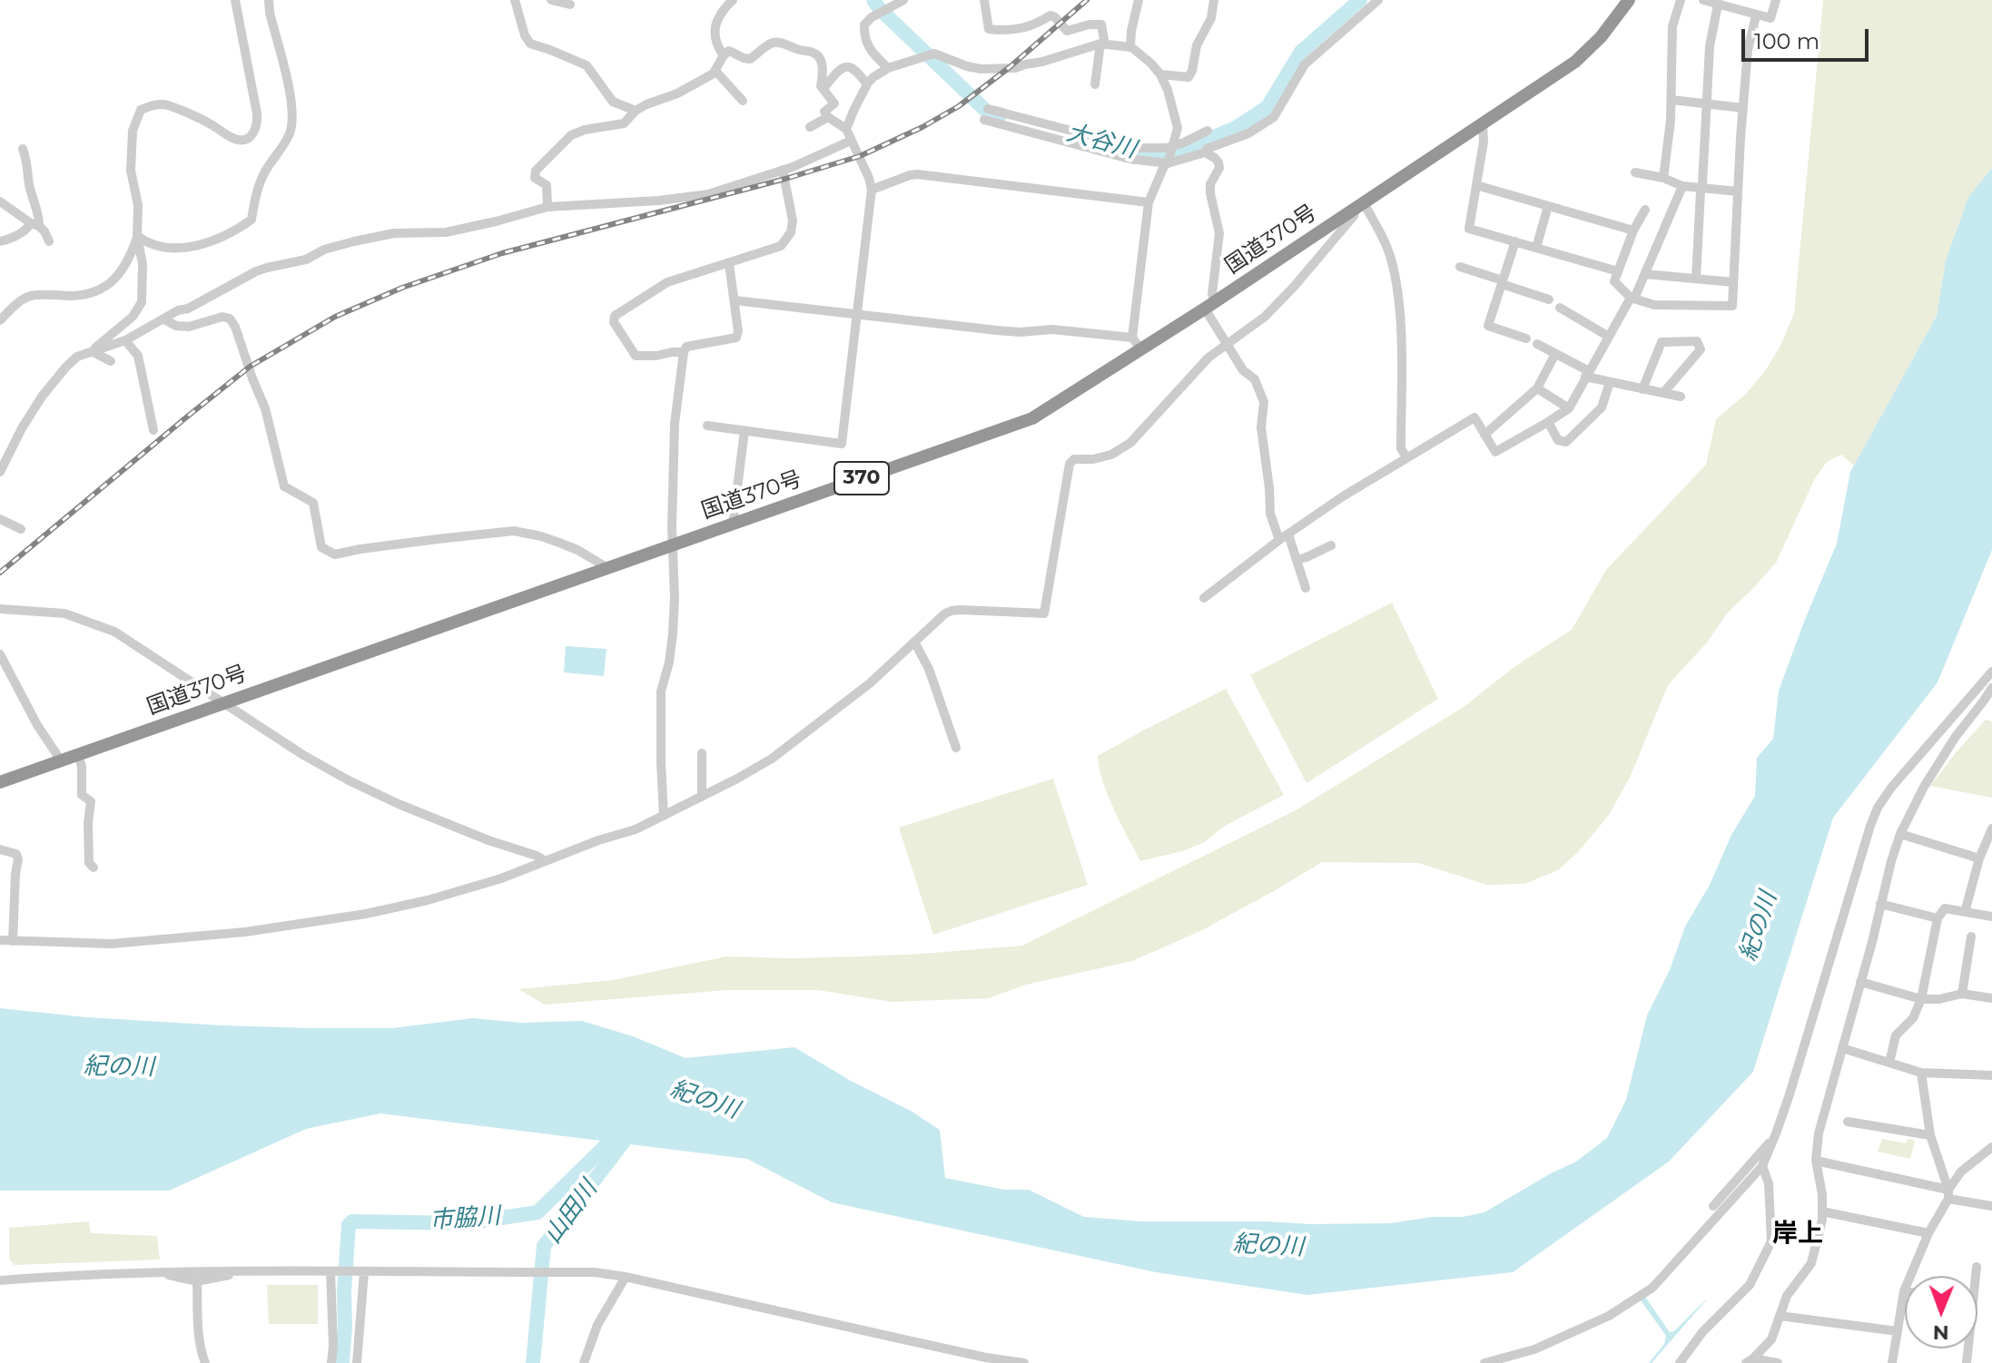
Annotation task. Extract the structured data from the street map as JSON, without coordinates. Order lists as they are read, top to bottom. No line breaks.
{"streets":{"highway":["国道370号","370"]},"districts":["岸上"],"water":["大谷川","紀の川","山田川","市脇川"],"scale_bar":"100 m","north":"bottom"}
